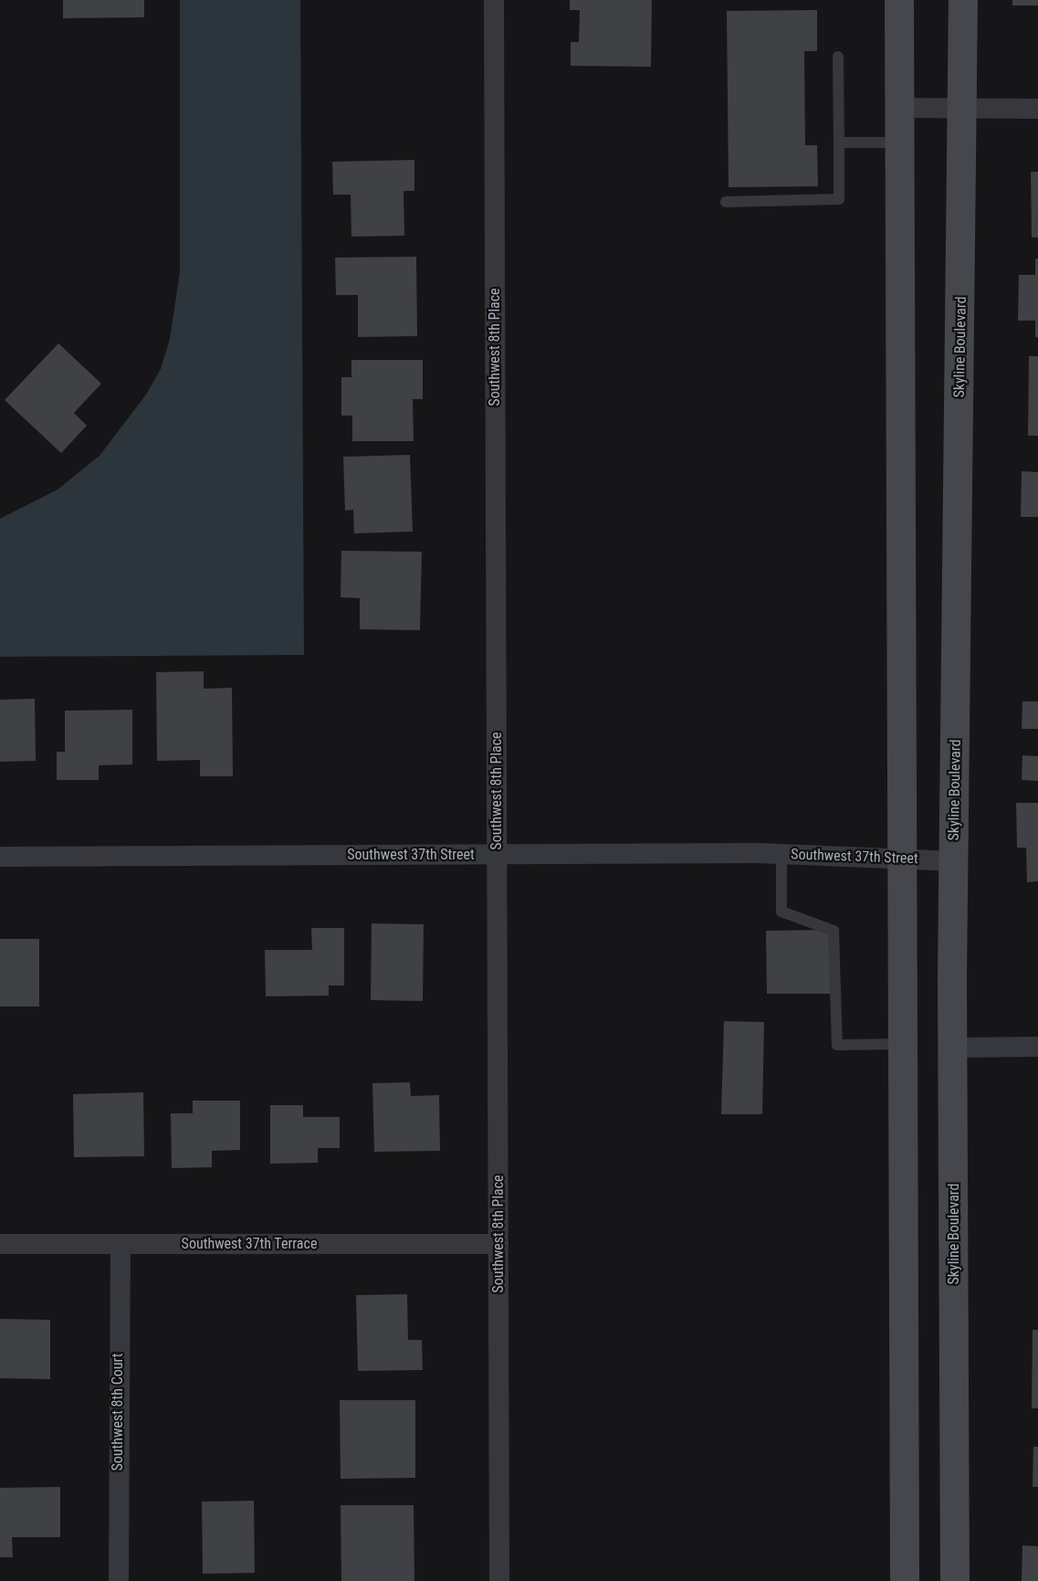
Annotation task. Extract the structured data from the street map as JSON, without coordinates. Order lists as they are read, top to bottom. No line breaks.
{"streets":{"street":["Southwest 8th Place","Skyline Boulevard","Southwest 37th Street","Southwest 37th Terrace","Southwest 8th Court"]},"crossings":[["Southwest 8th Place","Southwest 37th Street"],["Southwest 8th Place","Southwest 37th Terrace"],["Skyline Boulevard","Southwest 37th Street"],["Southwest 37th Terrace","Southwest 8th Court"]]}
